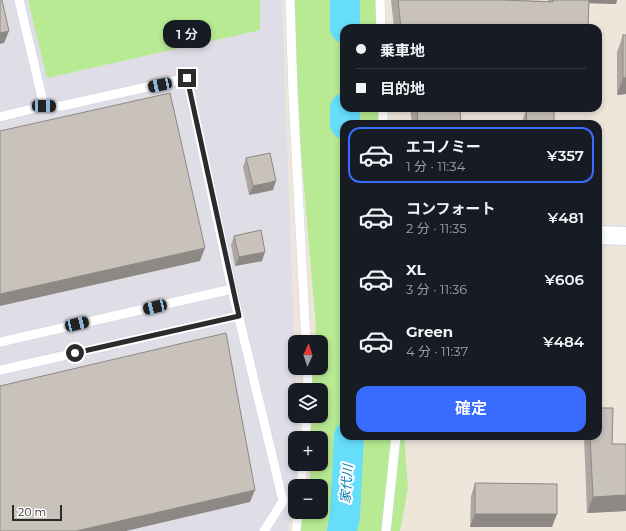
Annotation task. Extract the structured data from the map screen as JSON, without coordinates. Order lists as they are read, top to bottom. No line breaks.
{"water":["家代川"],"scale_bar":"20 m","north":"top","page":{"bubble":"1 分","banner":["乗車地","目的地"],"list":[{"name":"エコノミー","note":"1 分 · 11:34","value":"¥357"},{"name":"コンフォート","note":"2 分 · 11:35","value":"¥481"},{"name":"XL","note":"3 分 · 11:36","value":"¥606"},{"name":"Green","note":"4 分 · 11:37","value":"¥484"}],"map_buttons":["+","−"],"buttons":"確定","scale":"20 m"}}
